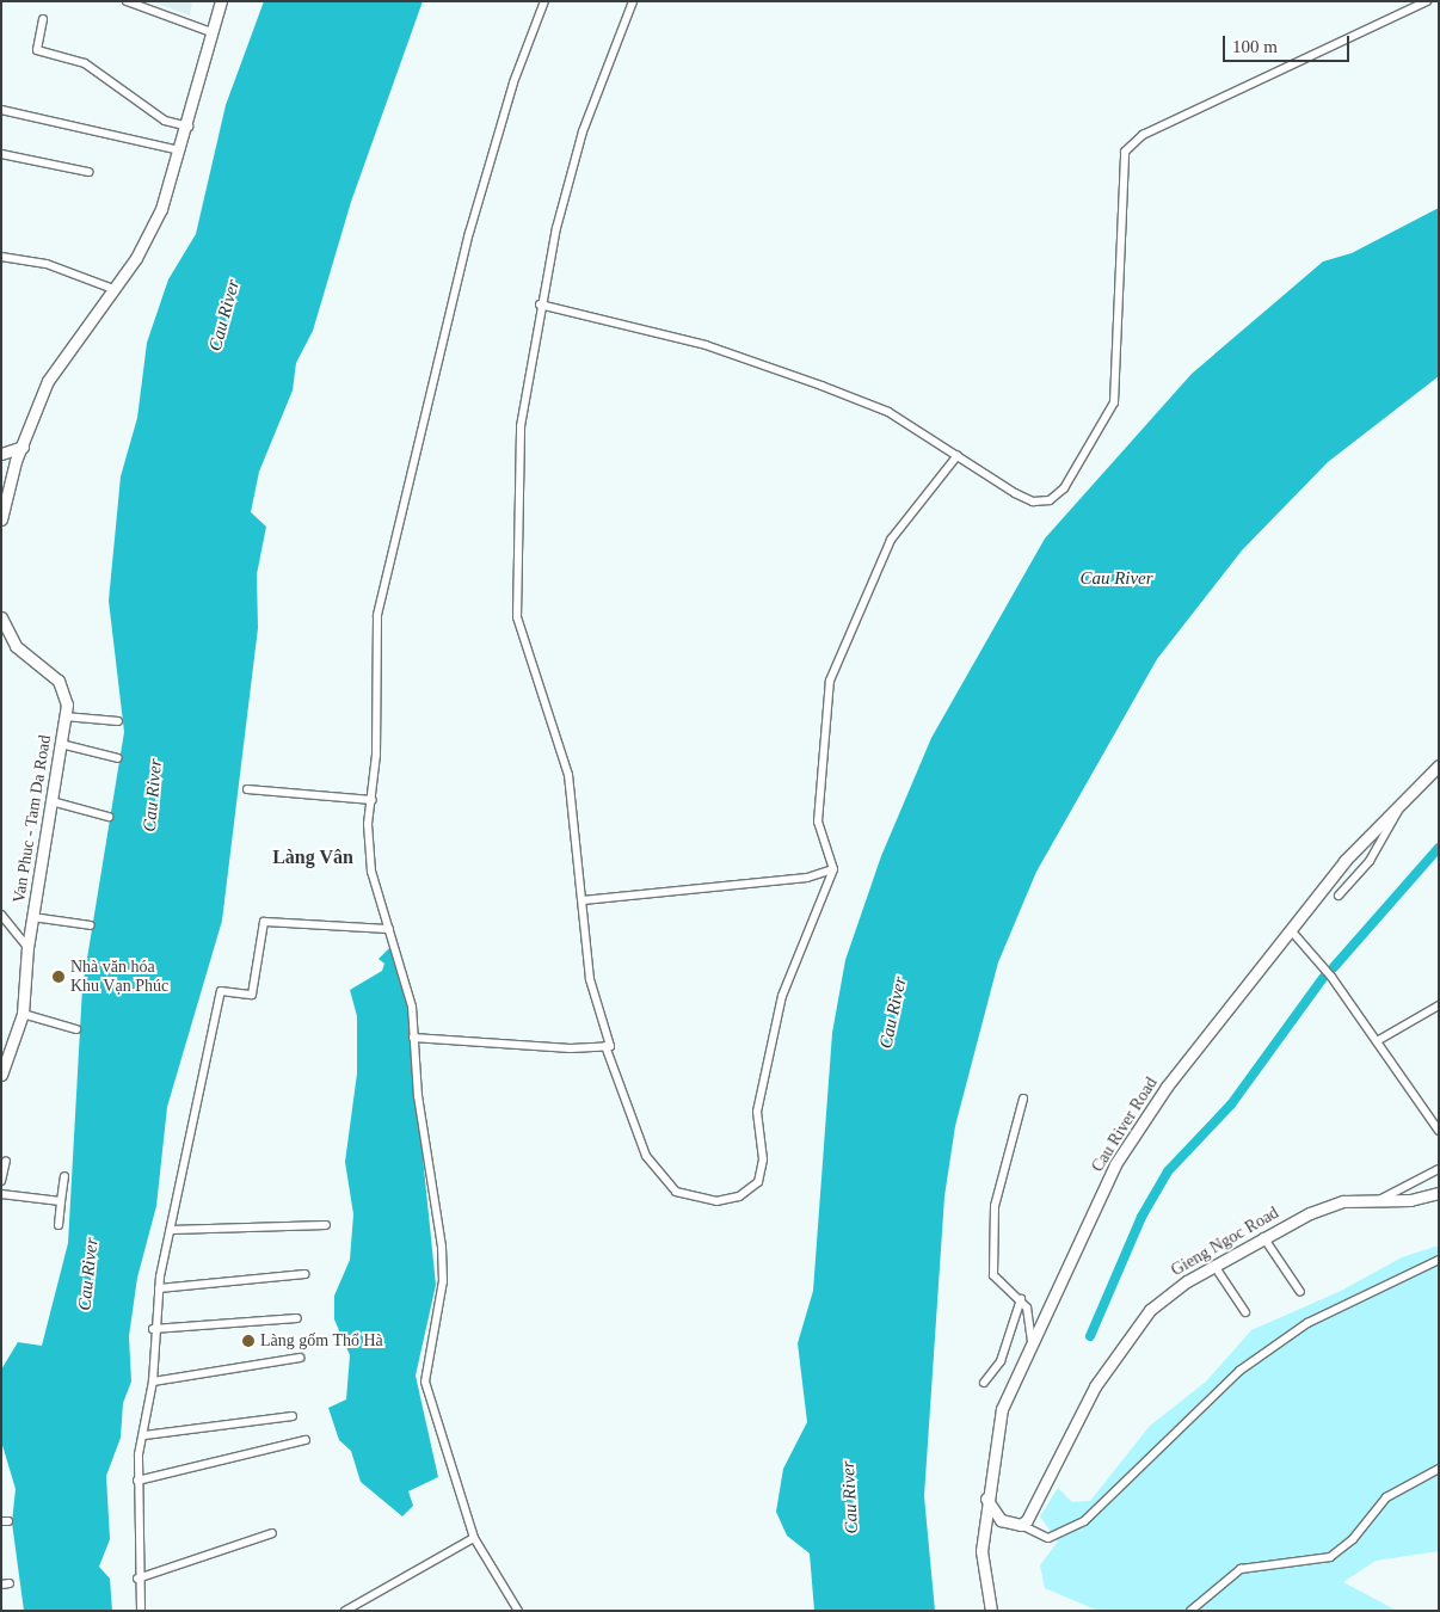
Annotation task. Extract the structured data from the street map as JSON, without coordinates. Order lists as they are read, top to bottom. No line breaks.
{"streets":{"main road":["Van Phuc - Tam Da Road","Cau River Road","Gieng Ngoc Road"]},"districts":["Làng Vân"],"water":["Cau River"],"places":["Nhà văn hóa Khu Vạn Phúc","Làng gốm Thổ Hà"],"scale_bar":"100 m"}
